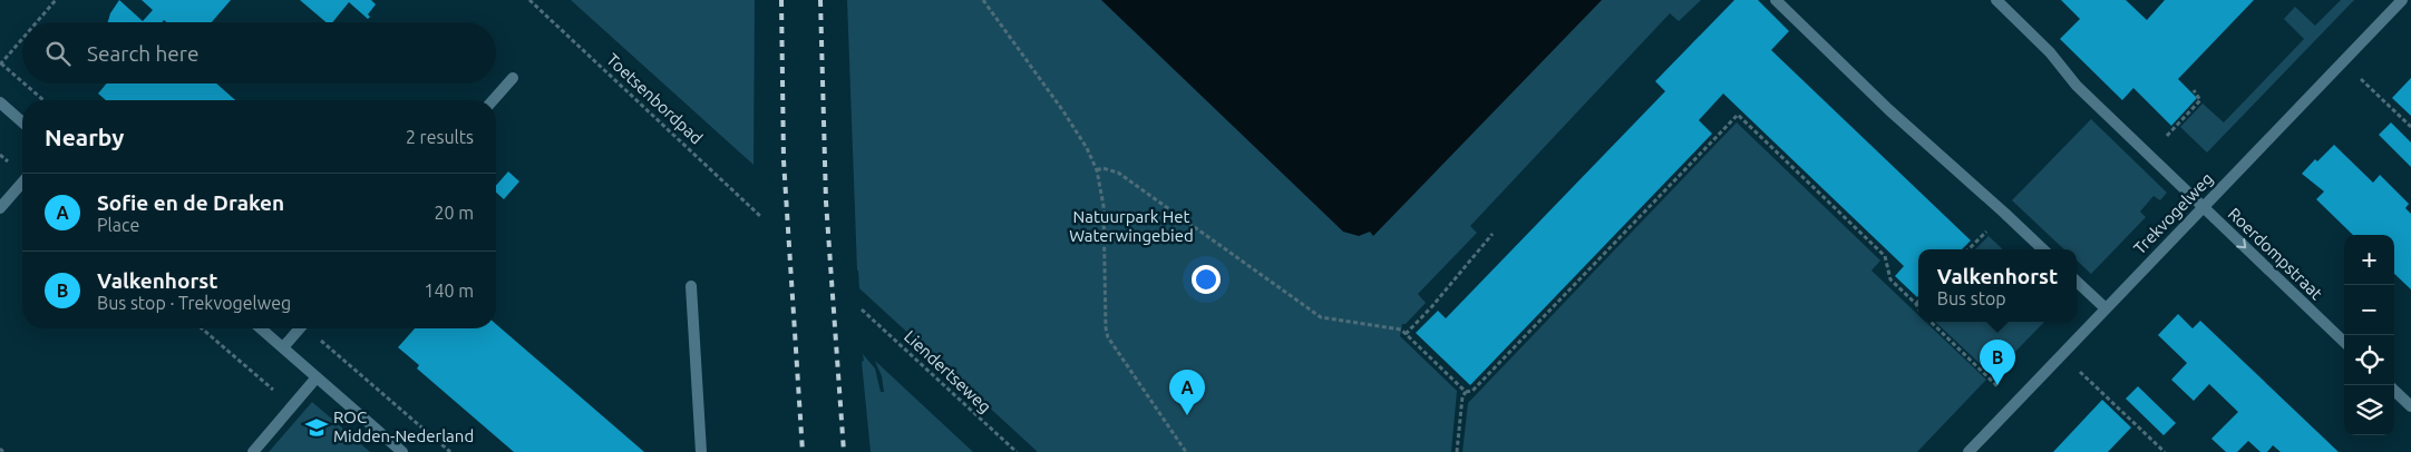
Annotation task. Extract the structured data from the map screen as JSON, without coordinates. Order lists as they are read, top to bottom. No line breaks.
{"streets":{"street":["Trekvogelweg","Roerdompstraat"],"path":["Toetsenbordpad","Liendertseweg"]},"crossings":[["Trekvogelweg","Roerdompstraat"]],"one_way":["Roerdompstraat"],"parks":["Natuurpark Het Waterwingebied"],"places":{"school or university":["ROC Midden-Nederland"]},"page":{"search":"Search here","heading":["Nearby","2 results"],"list":[{"mark":"A","name":"Sofie en de Draken","note":"Place","value":"20 m"},{"mark":"B","name":"Valkenhorst","note":"Bus stop · Trekvogelweg","value":"140 m"}],"map_buttons":["+","−"],"popup":["Valkenhorst","Bus stop"],"pins":["B","A"]}}
